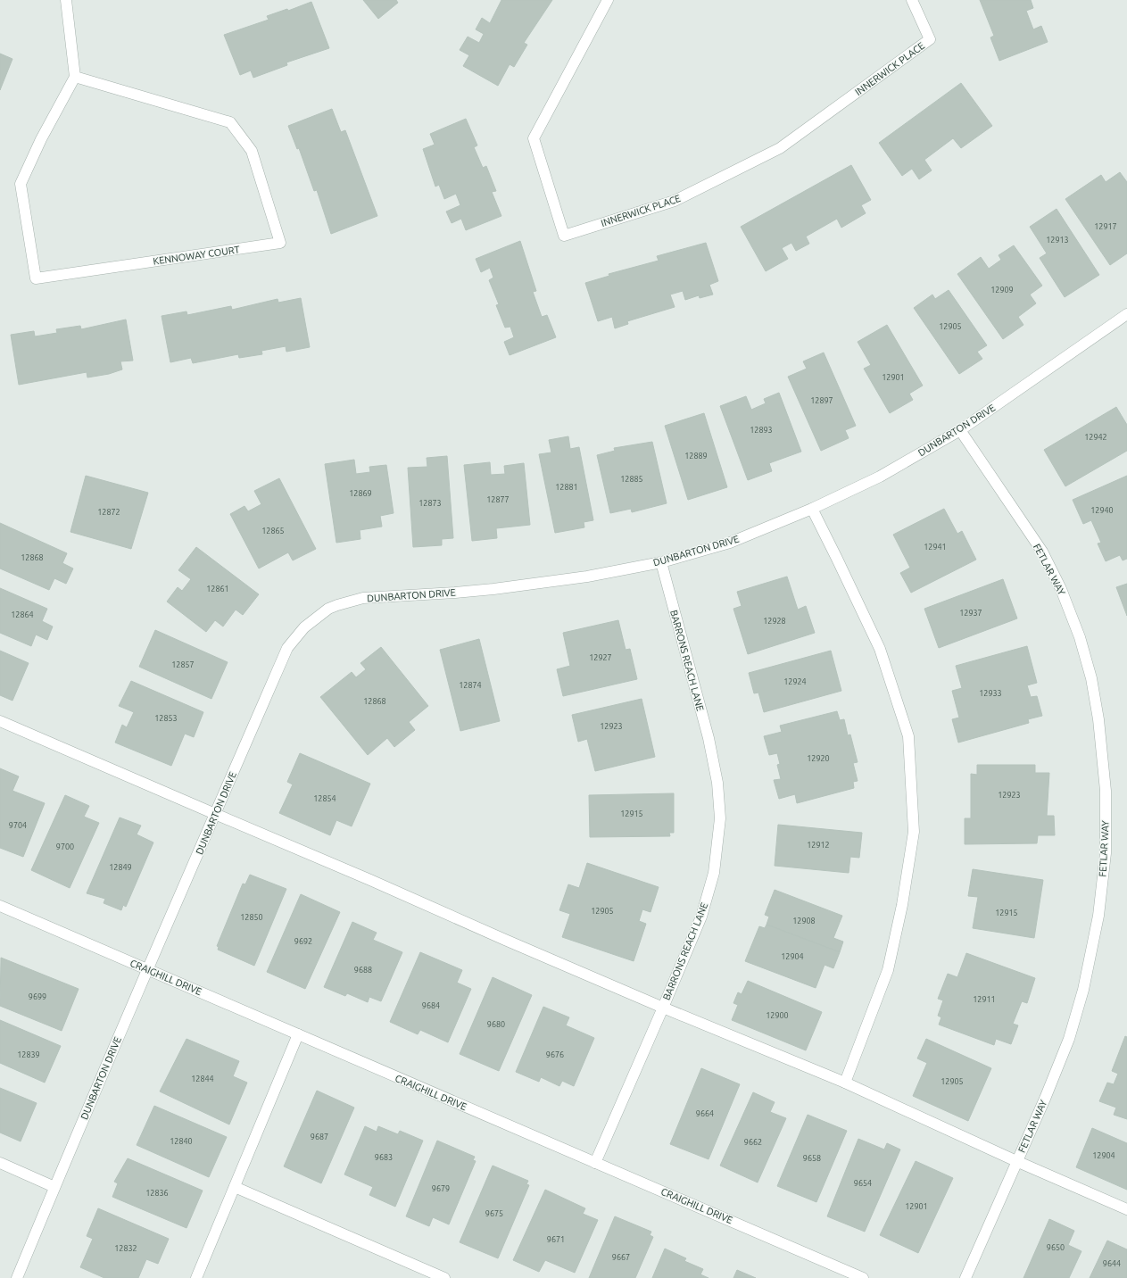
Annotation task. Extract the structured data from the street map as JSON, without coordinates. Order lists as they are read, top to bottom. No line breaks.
{"streets":{"street":["INNERWICK PLACE","KENNOWAY COURT","DUNBARTON DRIVE","FETLAR WAY","BARRONS REACH LANE","CRAIGHILL DRIVE"]},"crossings":[["DUNBARTON DRIVE","FETLAR WAY"],["DUNBARTON DRIVE","BARRONS REACH LANE"],["DUNBARTON DRIVE","CRAIGHILL DRIVE"],["BARRONS REACH LANE","CRAIGHILL DRIVE"]],"house_numbers":["12917","12913","12909","12905","12901","12897","12893","12942","12889","12885","12881","12869","12877","12873","12940","12872","12865","12941","12868","12861","12937","12864","12928","12927","12857","12924","12874","12933","12868","12853","12923","12920","12923","12854","12915","9704","12912","9700","12849","12905","12915","12850","12908","9692","12904","9688","9699","12911","9684","12900","9680","12839","9676","12844","12905","9664","9687","12840","9662","12904","9683","9658","9654","9679","12836","12901","9675","9671","9650","12832","9667","9644"]}
